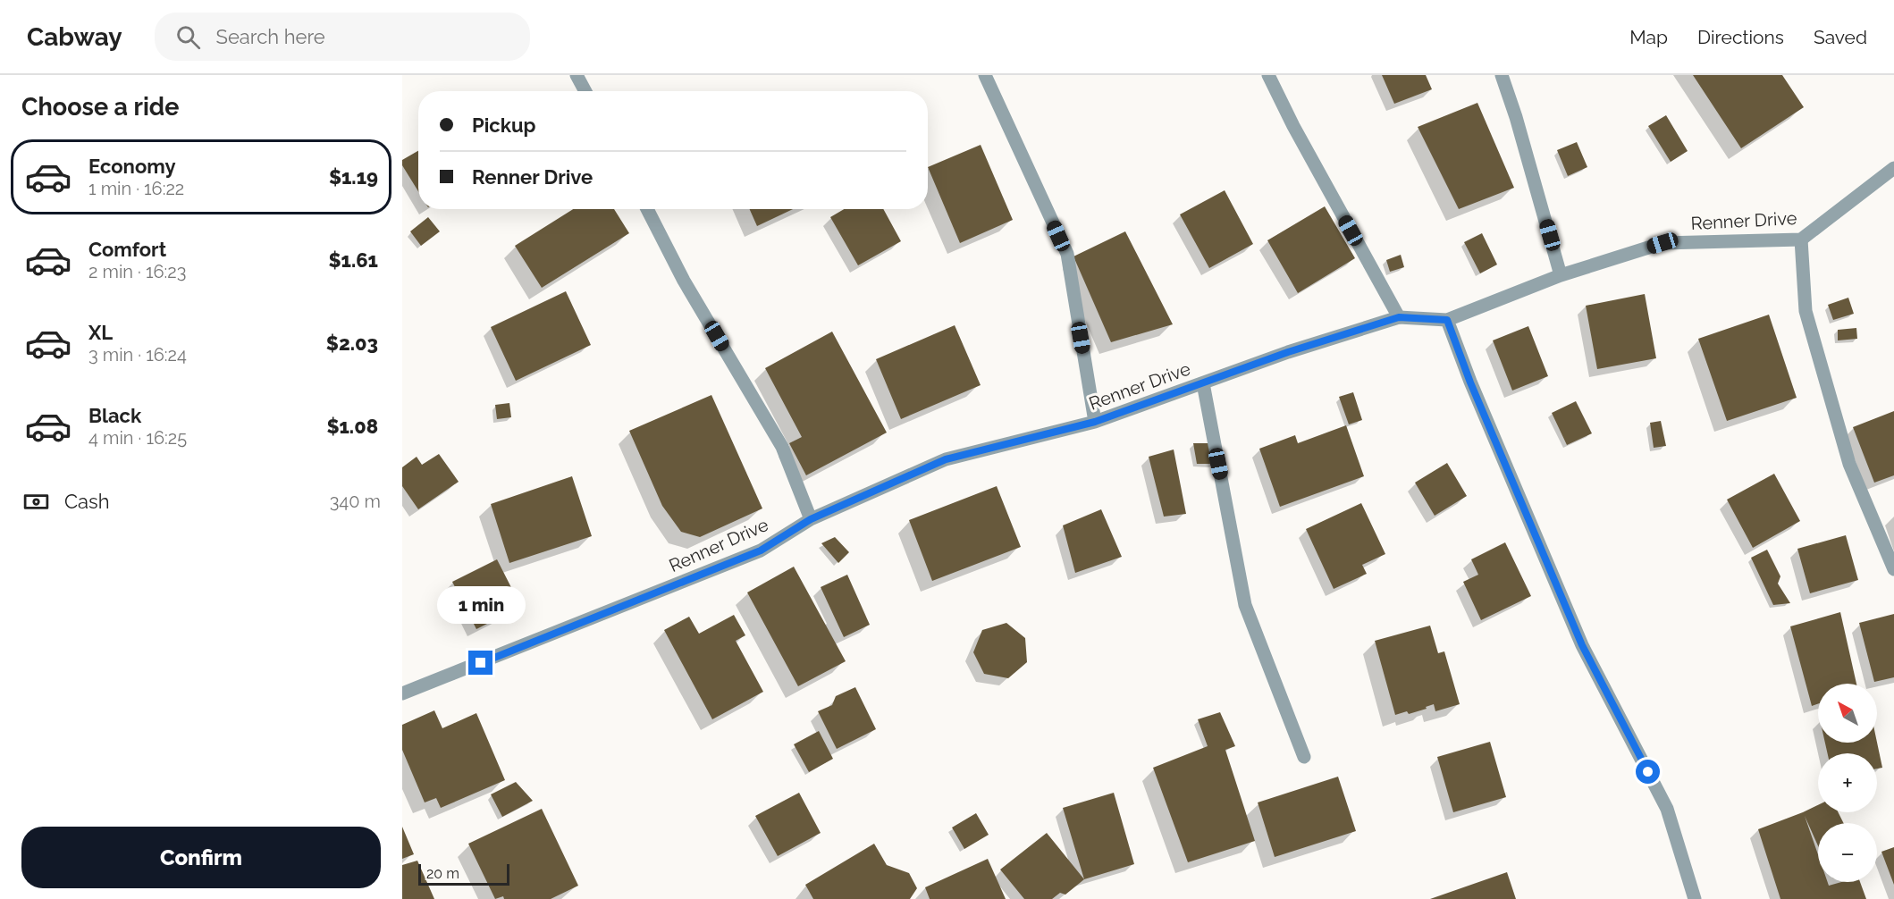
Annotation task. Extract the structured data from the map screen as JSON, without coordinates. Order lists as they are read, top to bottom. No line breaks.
{"streets":{"street":["Renner Drive"]},"scale_bar":"20 m","north":"top left","page":{"header":"Cabway","search":"Search here","nav":["Map","Directions","Saved"],"heading":"Choose a ride","banner":["Pickup","Renner Drive"],"list":[{"name":"Economy","note":"1 min · 16:22","value":"$1.19"},{"name":"Comfort","note":"2 min · 16:23","value":"$1.61"},{"name":"XL","note":"3 min · 16:24","value":"$2.03"},{"name":"Black","note":"4 min · 16:25","value":"$1.08"}],"pay":["Cash","340 m"],"bubble":"1 min","map_buttons":["+","−"],"buttons":"Confirm","scale":"20 m"}}
